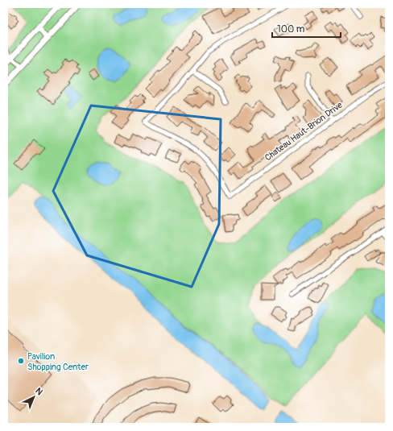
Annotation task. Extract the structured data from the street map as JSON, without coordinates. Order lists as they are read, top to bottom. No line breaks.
{"streets":{"street":["Chateau Haut-Brion Drive"]},"places":["Pavilion Shopping Center"],"scale_bar":"100 m","north":"top right"}
